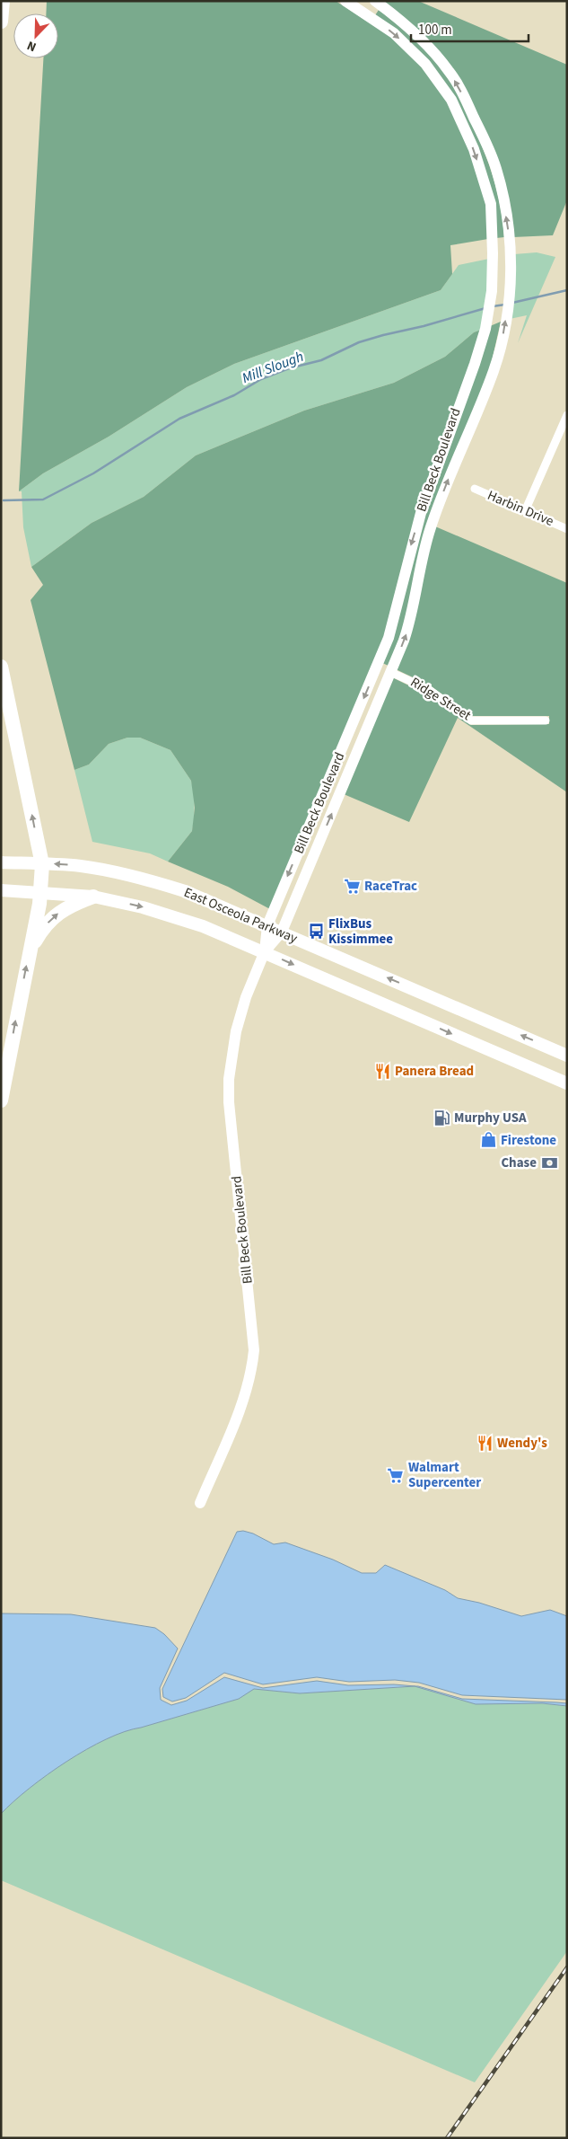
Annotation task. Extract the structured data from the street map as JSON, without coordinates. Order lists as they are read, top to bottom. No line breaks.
{"streets":{"main road":["East Osceola Parkway"],"street":["Bill Beck Boulevard","Harbin Drive","Ridge Street"]},"crossings":[["Bill Beck Boulevard","Ridge Street"],["Bill Beck Boulevard","East Osceola Parkway"]],"water":["Mill Slough"],"places":{"supermarket":["RaceTrac","Walmart Supercenter"],"bus stop":["FlixBus Kissimmee"],"restaurant":["Panera Bread","Wendy's"],"fuel station":["Murphy USA"],"shop":["Firestone"],"bank":["Chase"]},"scale_bar":"100 m","north":"bottom left"}
